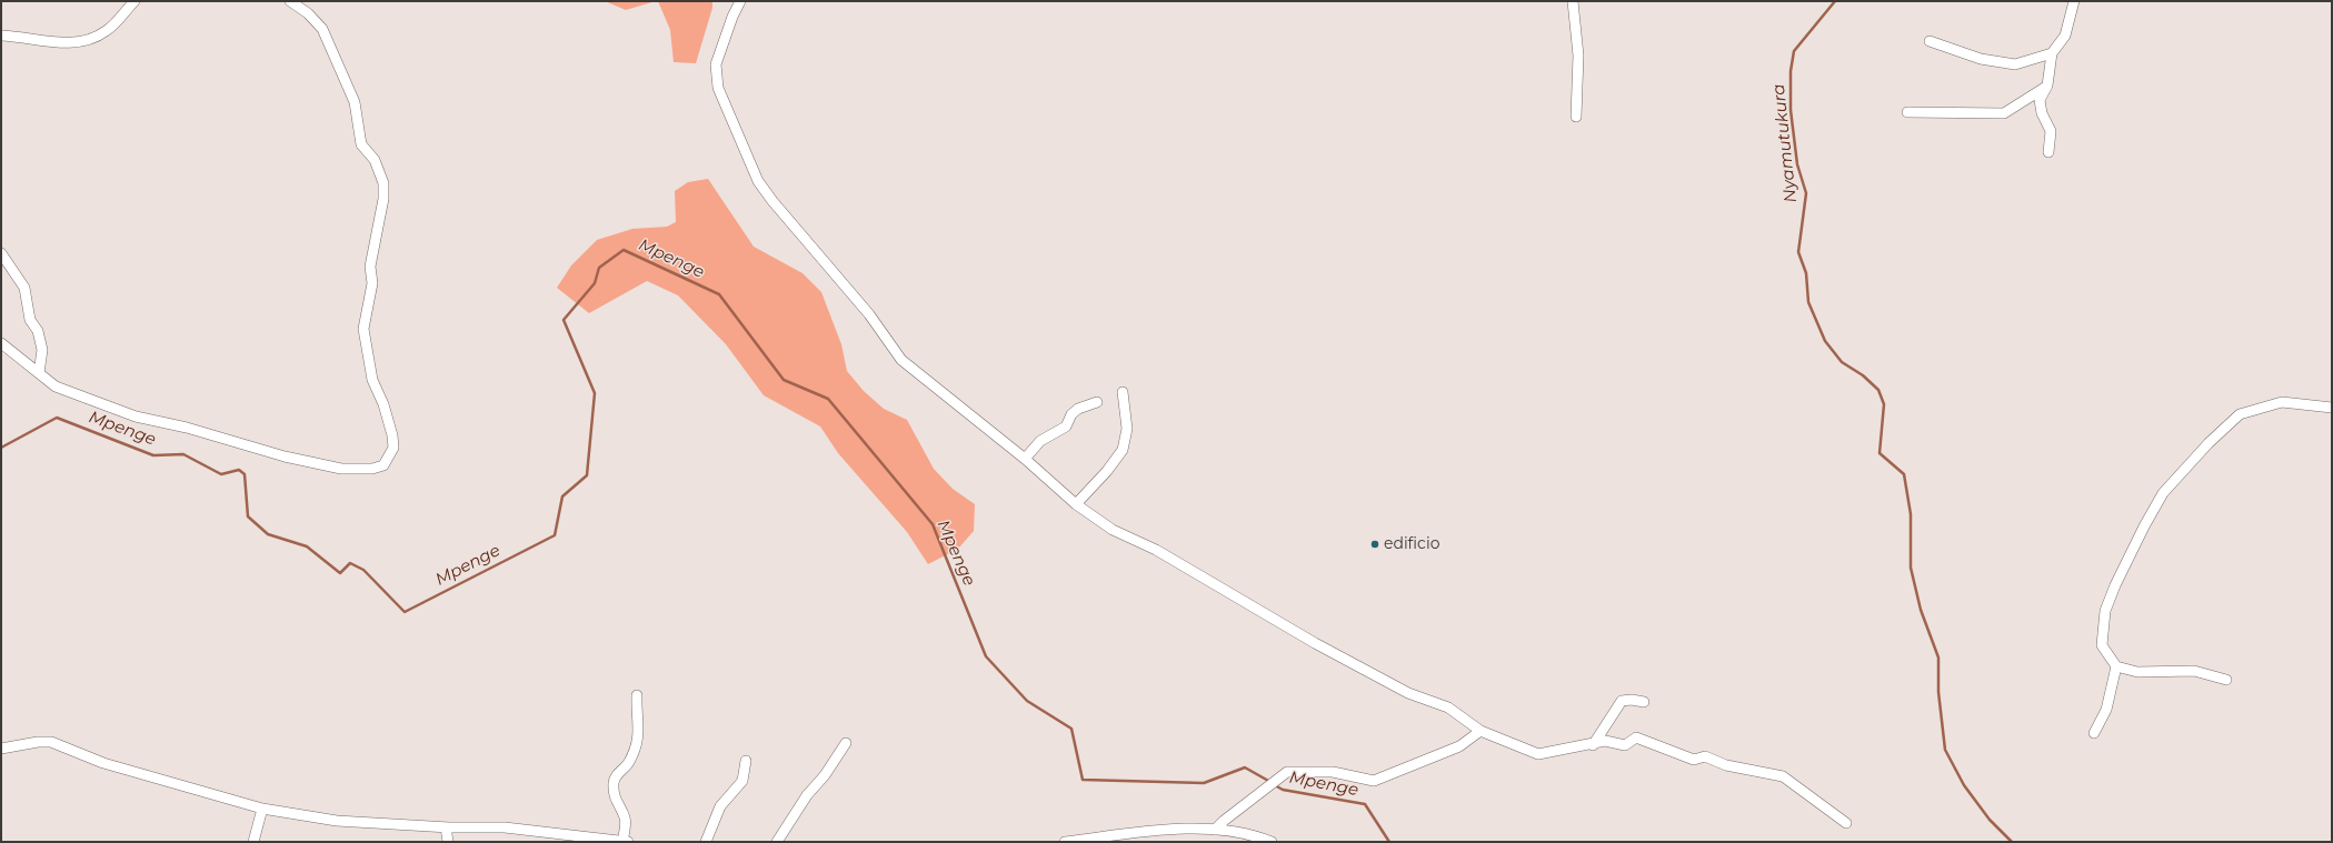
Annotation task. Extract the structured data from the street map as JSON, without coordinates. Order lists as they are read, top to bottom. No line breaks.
{"water":["Nyamutukura","Mpenge"],"places":["edificio"]}
